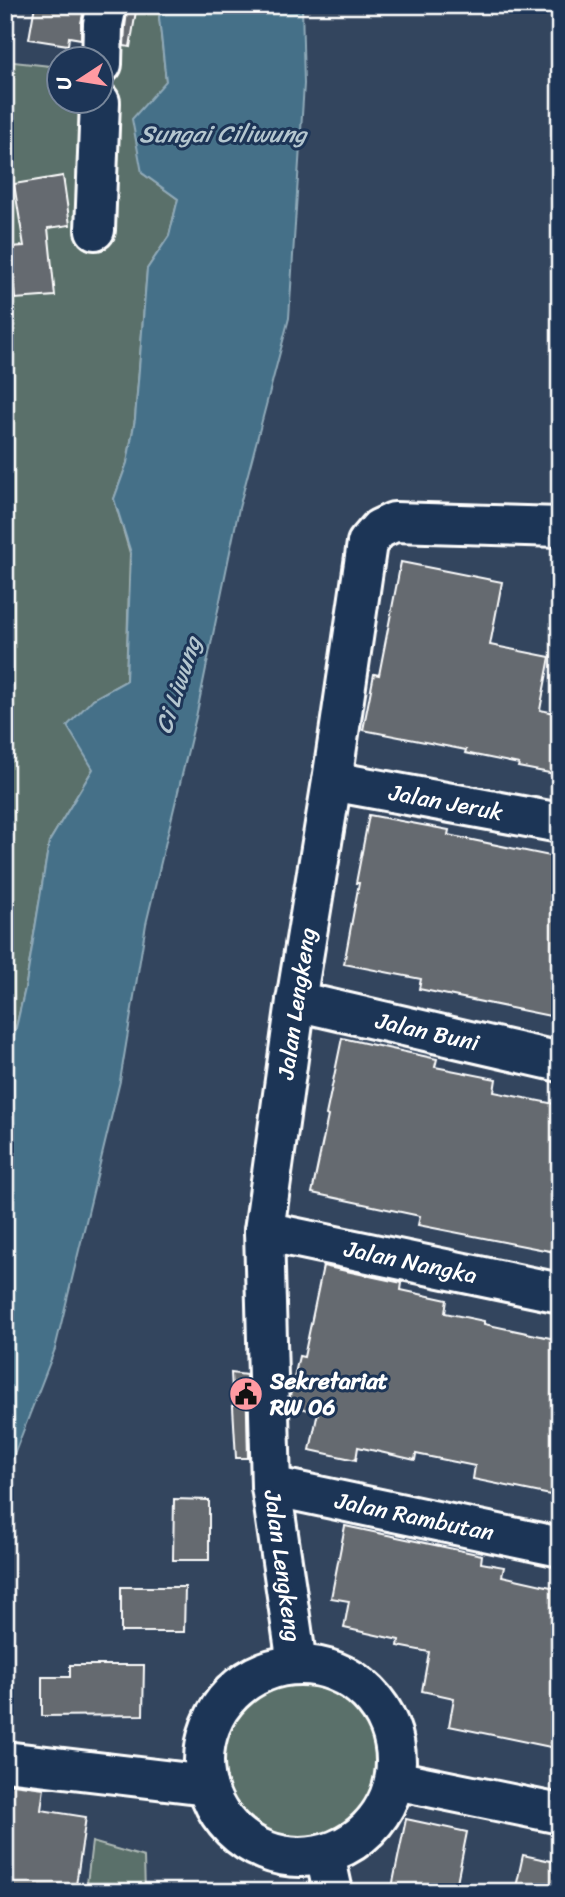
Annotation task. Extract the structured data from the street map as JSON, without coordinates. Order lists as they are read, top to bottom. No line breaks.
{"streets":{"street":["Jalan Jeruk","Jalan Lengkeng","Jalan Buni","Jalan Nangka","Jalan Rambutan"]},"crossings":[["Jalan Jeruk","Jalan Lengkeng"],["Jalan Lengkeng","Jalan Buni"],["Jalan Lengkeng","Jalan Nangka"],["Jalan Lengkeng","Jalan Rambutan"]],"water":["Sungai Ciliwung","Ci Liwung"],"places":{"public building":["Sekretariat RW 06"]},"north":"left"}
